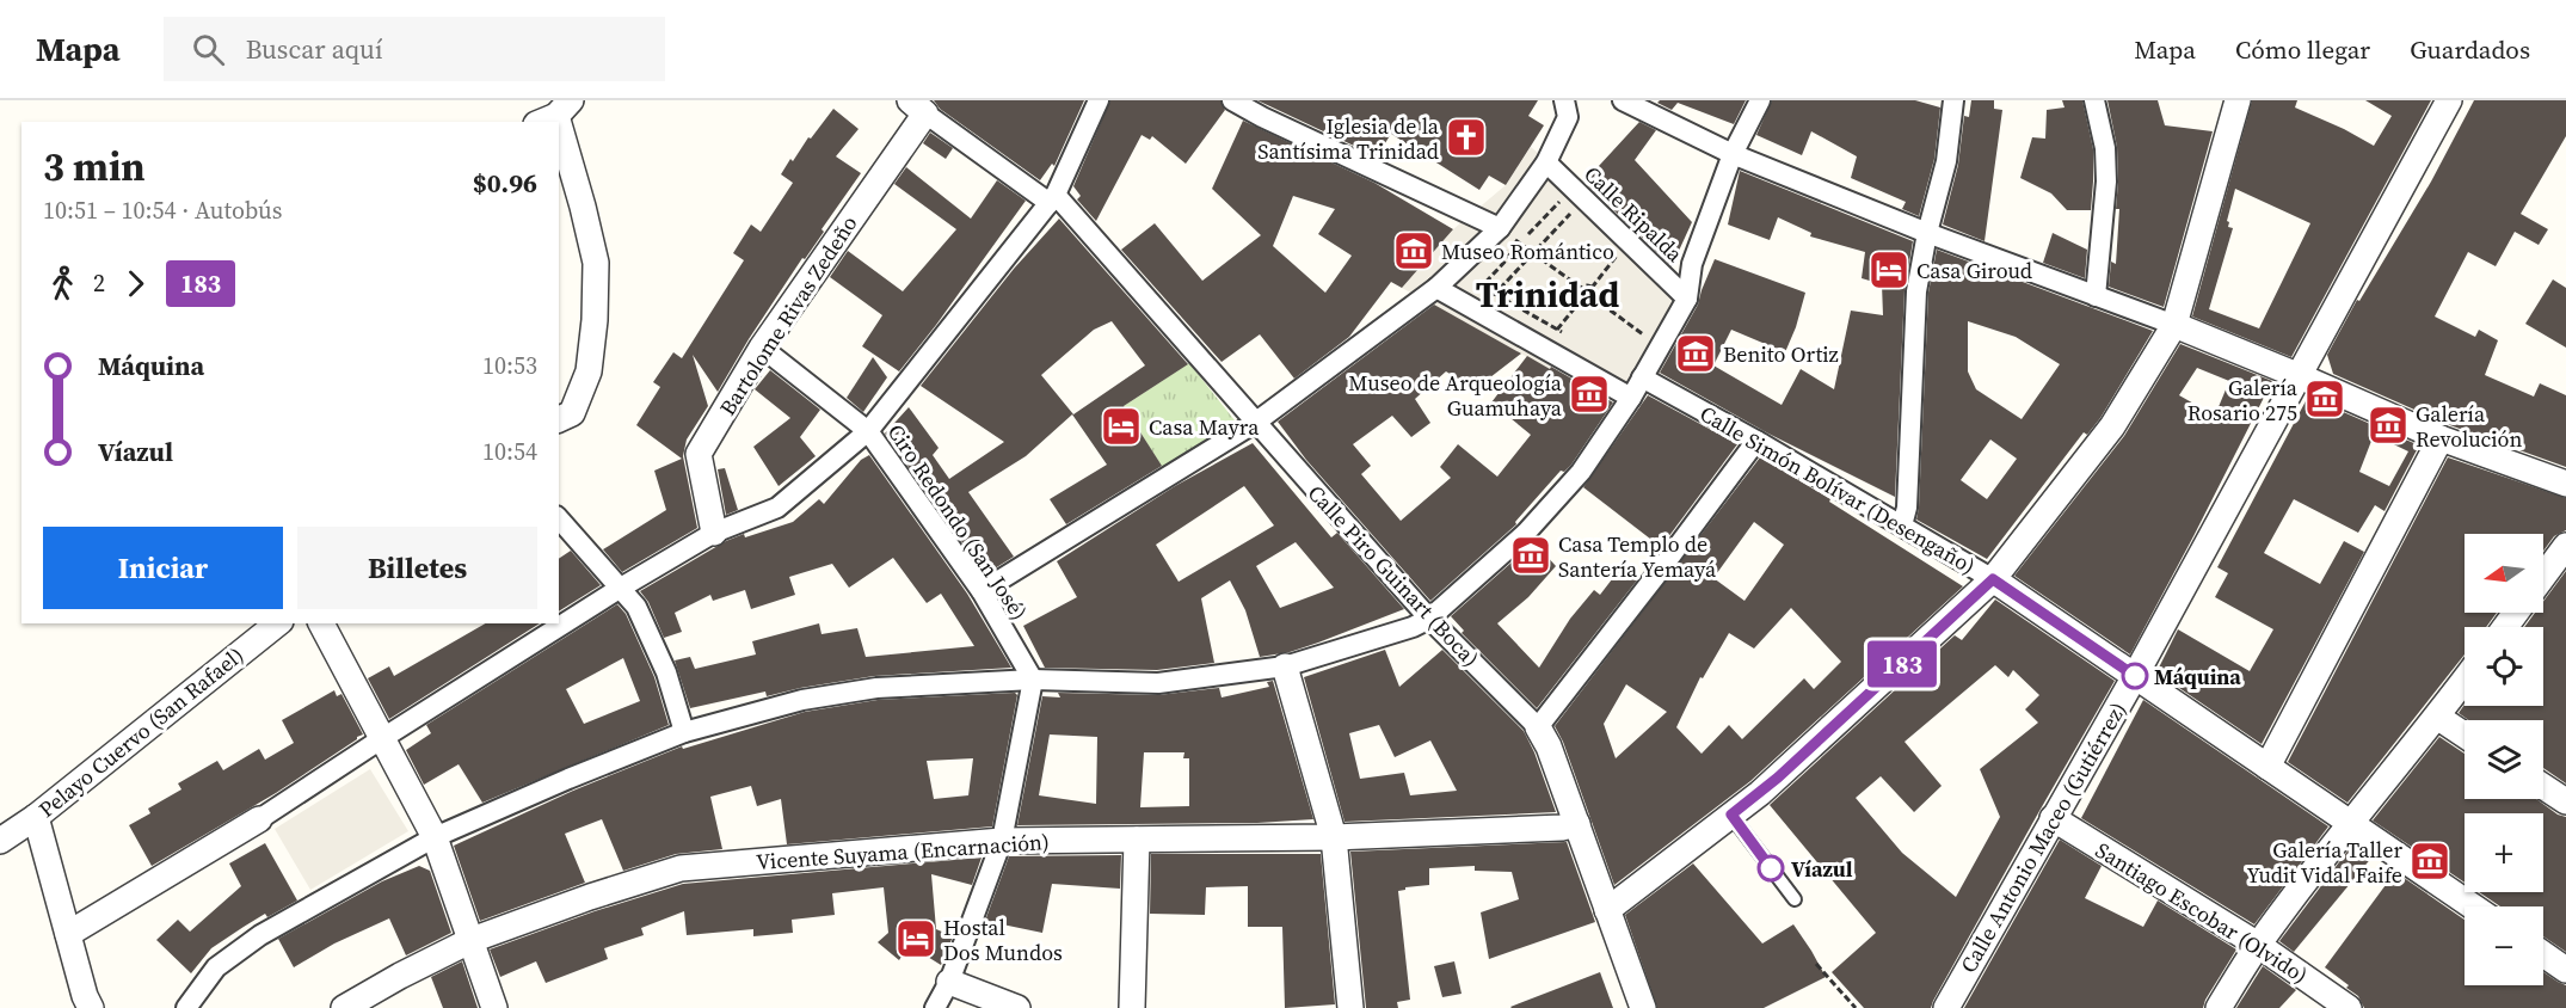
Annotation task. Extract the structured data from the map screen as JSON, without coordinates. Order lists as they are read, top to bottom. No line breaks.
{"streets":{"street":["Calle Ripalda","Bartolome Rivas Zedeño","Calle Simón Bolívar (Desengaño)","Ciro Redondo (San José)","Calle Piro Guinart (Boca)","Pelayo Cuervo (San Rafael)","Calle Antonio Maceo (Gutiérrez)","Vicente Suyama (Encarnación)","Santiago Escobar (Olvido)"]},"crossings":[["Bartolome Rivas Zedeño","Ciro Redondo (San José)"],["Bartolome Rivas Zedeño","Calle Piro Guinart (Boca)"],["Calle Simón Bolívar (Desengaño)","Calle Antonio Maceo (Gutiérrez)"],["Calle Piro Guinart (Boca)","Vicente Suyama (Encarnación)"],["Calle Antonio Maceo (Gutiérrez)","Santiago Escobar (Olvido)"]],"districts":["Trinidad"],"places":{"church":["Iglesia de la Santísima Trinidad"],"museum":["Museo Romántico","Benito Ortiz","Museo de Arqueología Guamuhaya","Galería Rosario 275","Galería Revolución","Casa Templo de Santería Yemayá","Galería Taller Yudit Vidal Faife"],"hotel":["Casa Giroud","Casa Mayra","Hostal Dos Mundos"],"other":["Máquina","Víazul"]},"lines":["bus line 183"],"north":"left","page":{"header":"Mapa","search":"Buscar aquí","nav":["Mapa","Cómo llegar","Guardados"],"on_map":"183","heading":["3 min","10:51 – 10:54 · Autobús","$0.96"],"legs":["2","183"],"list":[{"name":"Máquina","value":"10:53"},{"name":"Víazul","value":"10:54"}],"buttons":["Iniciar","Billetes"],"map_buttons":["+","−"]}}
